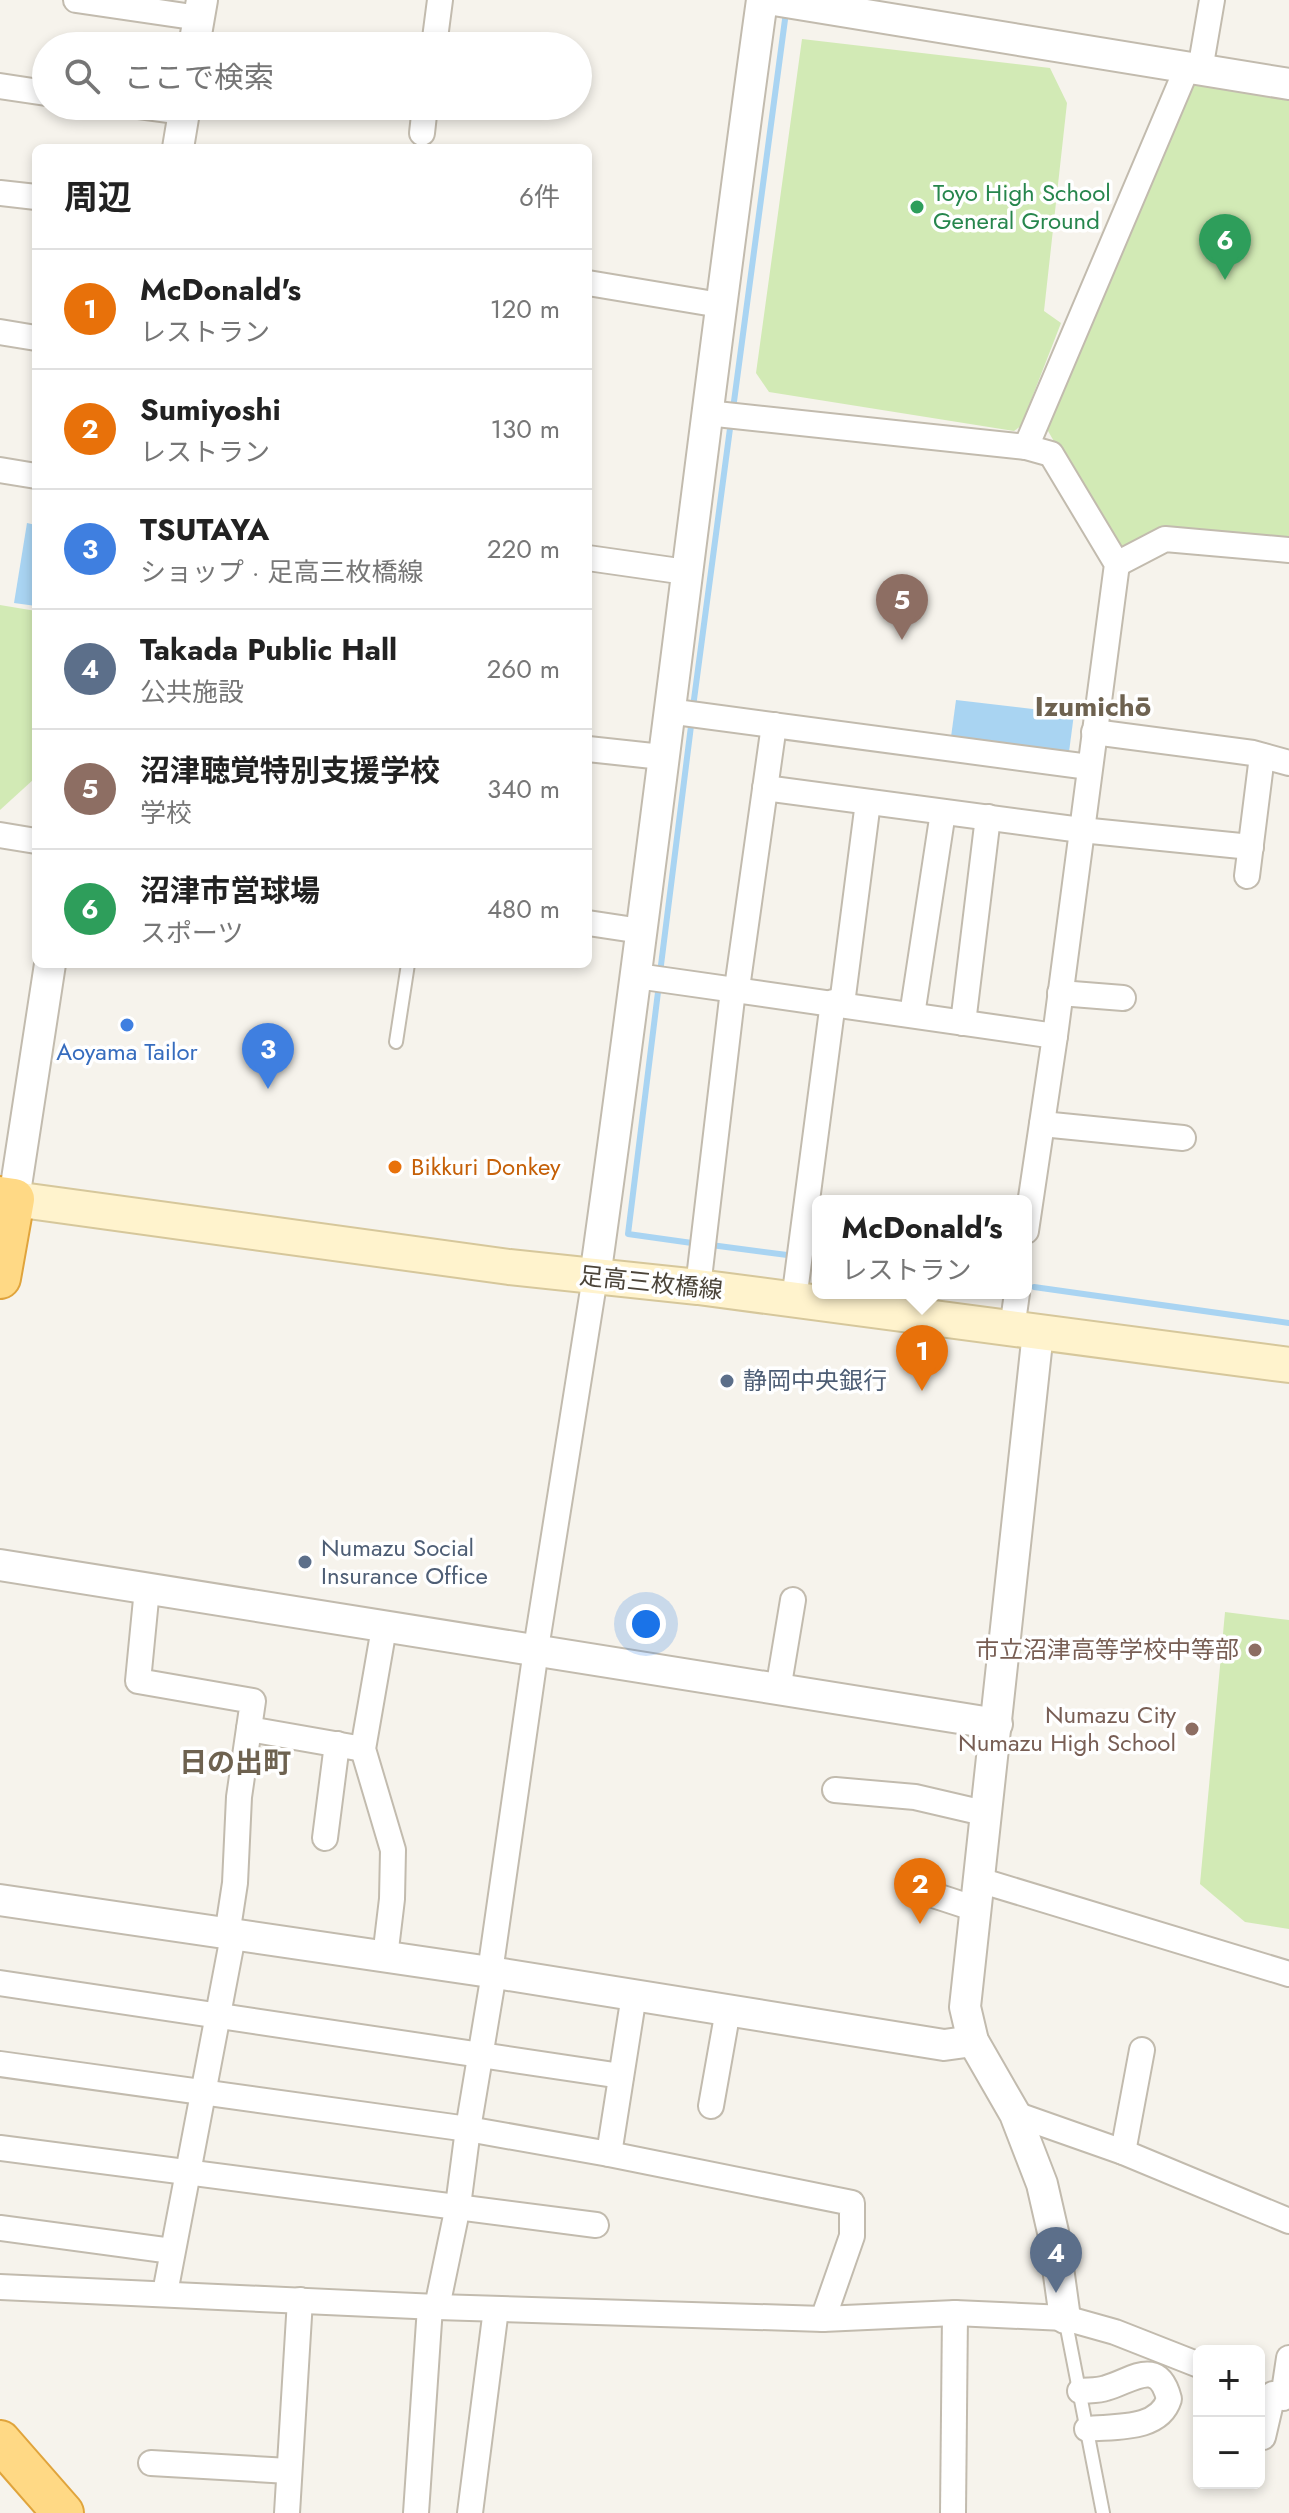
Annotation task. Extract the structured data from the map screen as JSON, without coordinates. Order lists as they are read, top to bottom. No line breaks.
{"streets":{"main road":["足高三枚橋線"]},"districts":["Izumichō","日の出町"],"places":["Toyo High School General Ground","Aoyama Tailor","Bikkuri Donkey","静岡中央銀行","Numazu Social Insurance Office","市立沼津高等学校中等部","Numazu City Numazu High School"],"page":{"search":"ここで検索","heading":["周辺","6件"],"pins":["6","5","3","1","2","4"],"list":[{"mark":"1","name":"McDonald's","note":"レストラン","value":"120 m"},{"mark":"2","name":"Sumiyoshi","note":"レストラン","value":"130 m"},{"mark":"3","name":"TSUTAYA","note":"ショップ · 足高三枚橋線","value":"220 m"},{"mark":"4","name":"Takada Public Hall","note":"公共施設","value":"260 m"},{"mark":"5","name":"沼津聴覚特別支援学校","note":"学校","value":"340 m"},{"mark":"6","name":"沼津市営球場","note":"スポーツ","value":"480 m"}],"popup":["McDonald's","レストラン"],"map_buttons":["+","−"]}}
